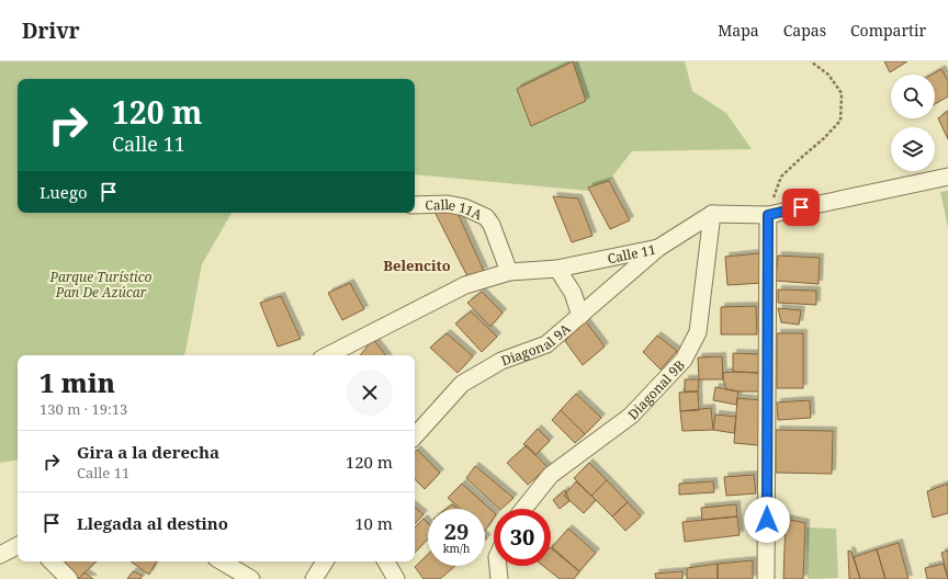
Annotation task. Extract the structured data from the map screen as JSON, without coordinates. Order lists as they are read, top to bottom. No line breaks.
{"streets":{"street":["Calle 11A","Calle 11","Diagonal 9A","Diagonal 9B"]},"crossings":[["Calle 11A","Calle 11"],["Calle 11","Diagonal 9A"],["Calle 11","Diagonal 9B"]],"districts":["Belencito"],"parks":["Parque Turístico Pan De Azúcar"],"page":{"header":"Drivr","nav":["Mapa","Capas","Compartir"],"turn":["120 m","Calle 11"],"then":"Luego","heading":["1 min","130 m · 19:13"],"list":[{"name":"Gira a la derecha","note":"Calle 11","value":"120 m"},{"name":"Llegada al destino","value":"10 m"}],"speed":"29 km/h","limit":"30"}}
